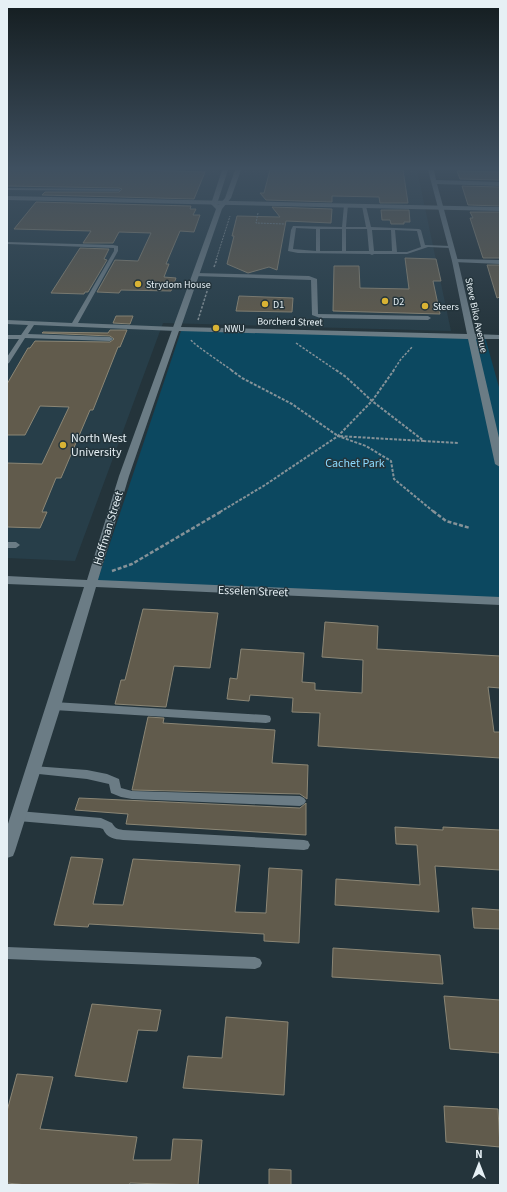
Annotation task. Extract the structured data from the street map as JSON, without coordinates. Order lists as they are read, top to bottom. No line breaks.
{"streets":{"street":["Steve Biko Avenue","Borcherd Street","Hoffman Street","Esselen Street"]},"crossings":[["Steve Biko Avenue","Borcherd Street"],["Borcherd Street","Hoffman Street"],["Hoffman Street","Esselen Street"]],"parks":["Cachet Park"],"places":["Strydom House","D2","D1","Steers","NWU","North West University"],"north":"top"}
